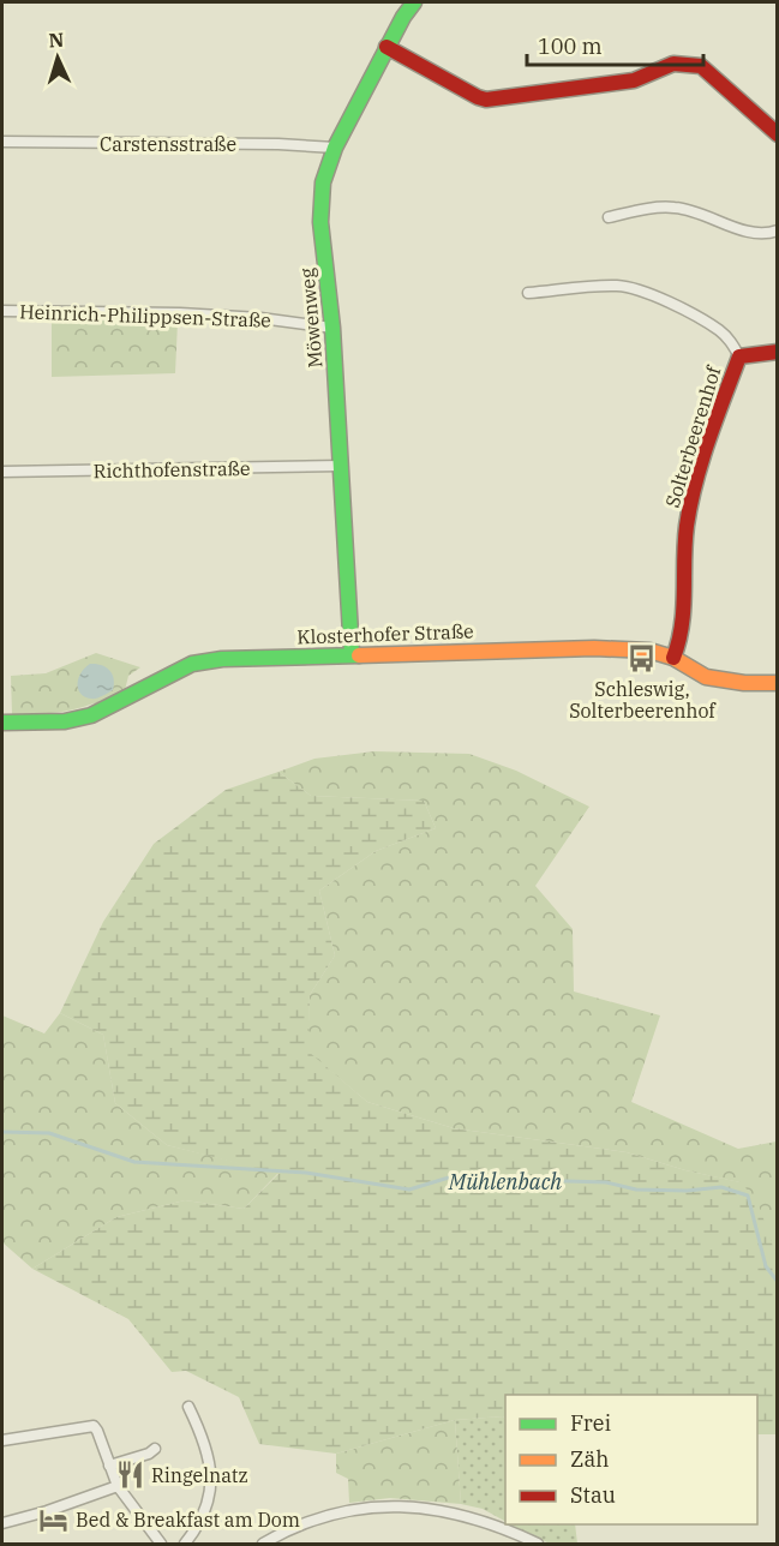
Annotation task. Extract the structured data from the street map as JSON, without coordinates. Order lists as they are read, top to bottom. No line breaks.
{"streets":{"street":["Carstensstraße","Heinrich-Philippsen-Straße","Möwenweg","Solterbeerenhof","Richthofenstraße","Klosterhofer Straße"]},"crossings":[["Carstensstraße","Möwenweg"],["Heinrich-Philippsen-Straße","Möwenweg"],["Möwenweg","Richthofenstraße"],["Möwenweg","Klosterhofer Straße"],["Solterbeerenhof","Klosterhofer Straße"]],"water":["Mühlenbach"],"places":{"bus stop":["Schleswig, Solterbeerenhof"],"restaurant":["Ringelnatz"],"hotel":["Bed & Breakfast am Dom"]},"legend":["Frei","Zäh","Stau"],"scale_bar":"100 m","north":"top"}
